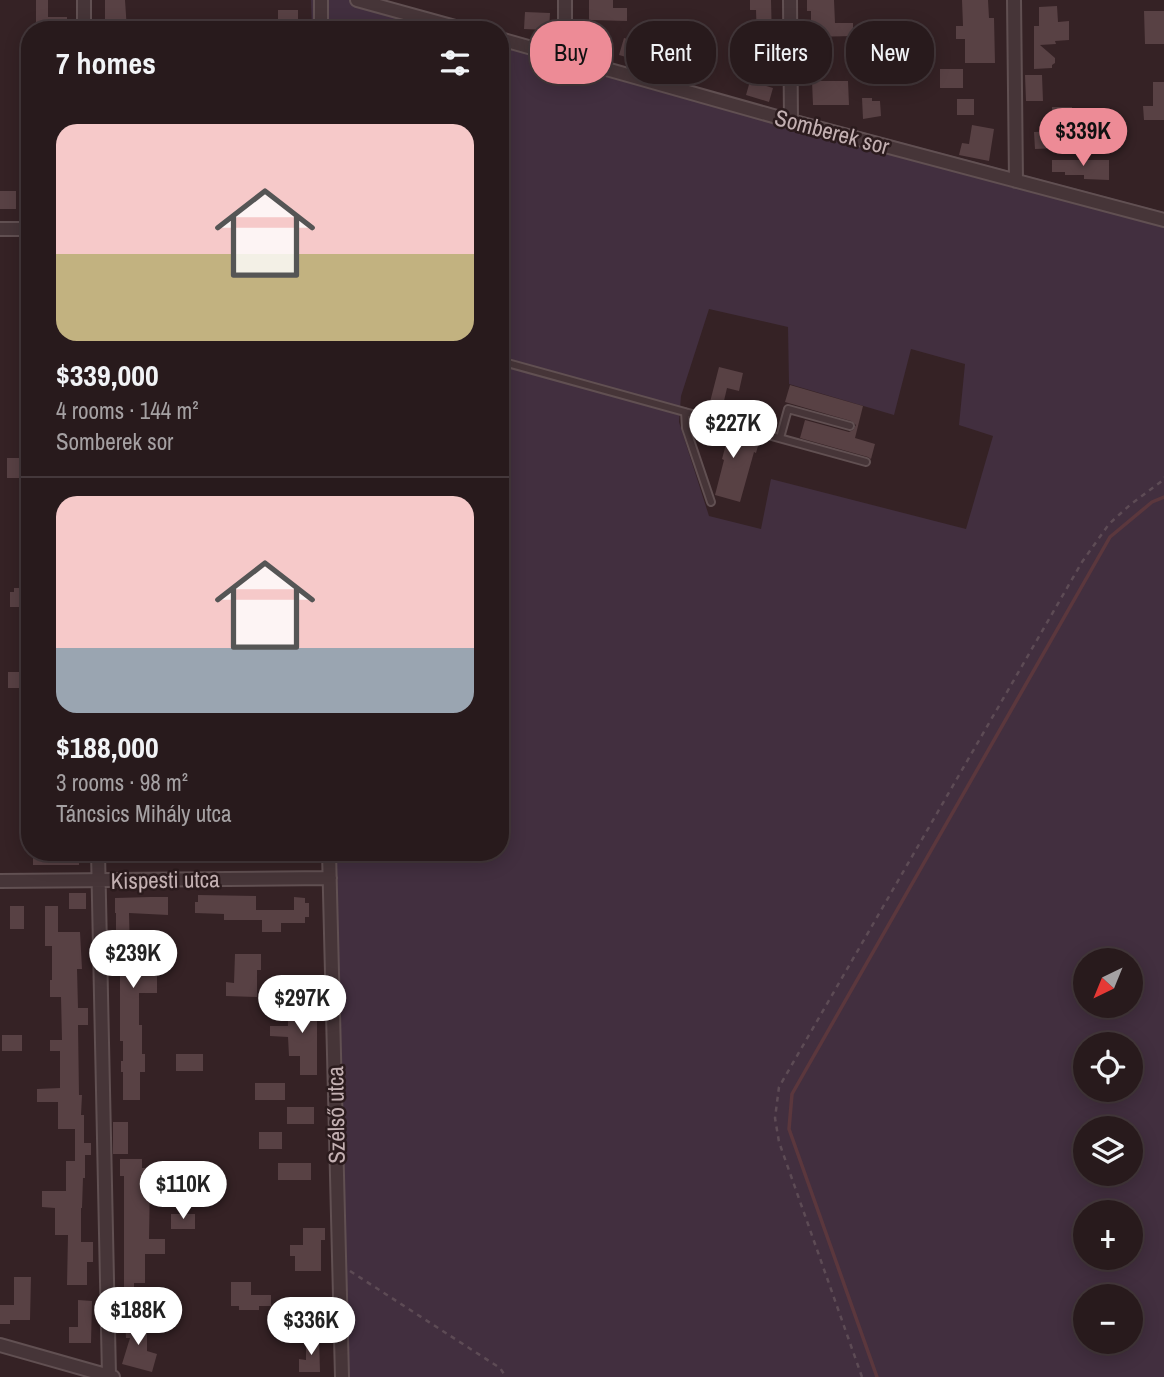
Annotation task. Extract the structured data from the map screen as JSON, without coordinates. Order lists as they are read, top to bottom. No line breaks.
{"streets":{"street":["Somberek sor","Kispesti utca","Szélső utca"]},"crossings":[["Kispesti utca","Szélső utca"]],"north":"bottom left","page":{"chip":["Buy","Rent","Filters","New"],"heading":"7 homes","list":[{"name":"$339,000","note":"4 rooms · 144 m² · Somberek sor"},{"name":"$188,000","note":"3 rooms · 98 m² · Táncsics Mihály utca"}],"price":["$339K","$227K","$239K","$297K","$110K","$188K","$336K"],"map_buttons":["+","−"]}}
